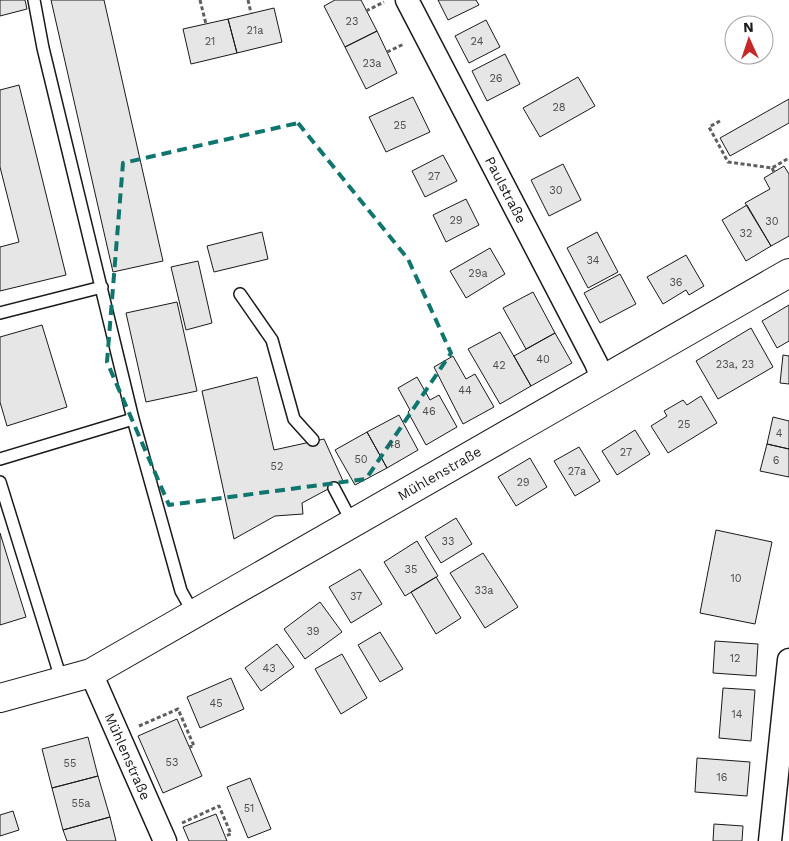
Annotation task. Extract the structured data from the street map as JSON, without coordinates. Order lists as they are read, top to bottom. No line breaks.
{"streets":{"main road":["Mühlenstraße"],"street":["Paulstraße"]},"crossings":[["Paulstraße","Mühlenstraße"]],"house_numbers":["23","21a","21","24","23a","26","28","25","27","30","29","30","32","34","29a","36","40","23a, 23","42","44","46","25","4","48","27","50","6","52","27a","29","33","35","10","33a","37","39","12","43","45","14","53","55","16","55a","51"],"north":"top"}
